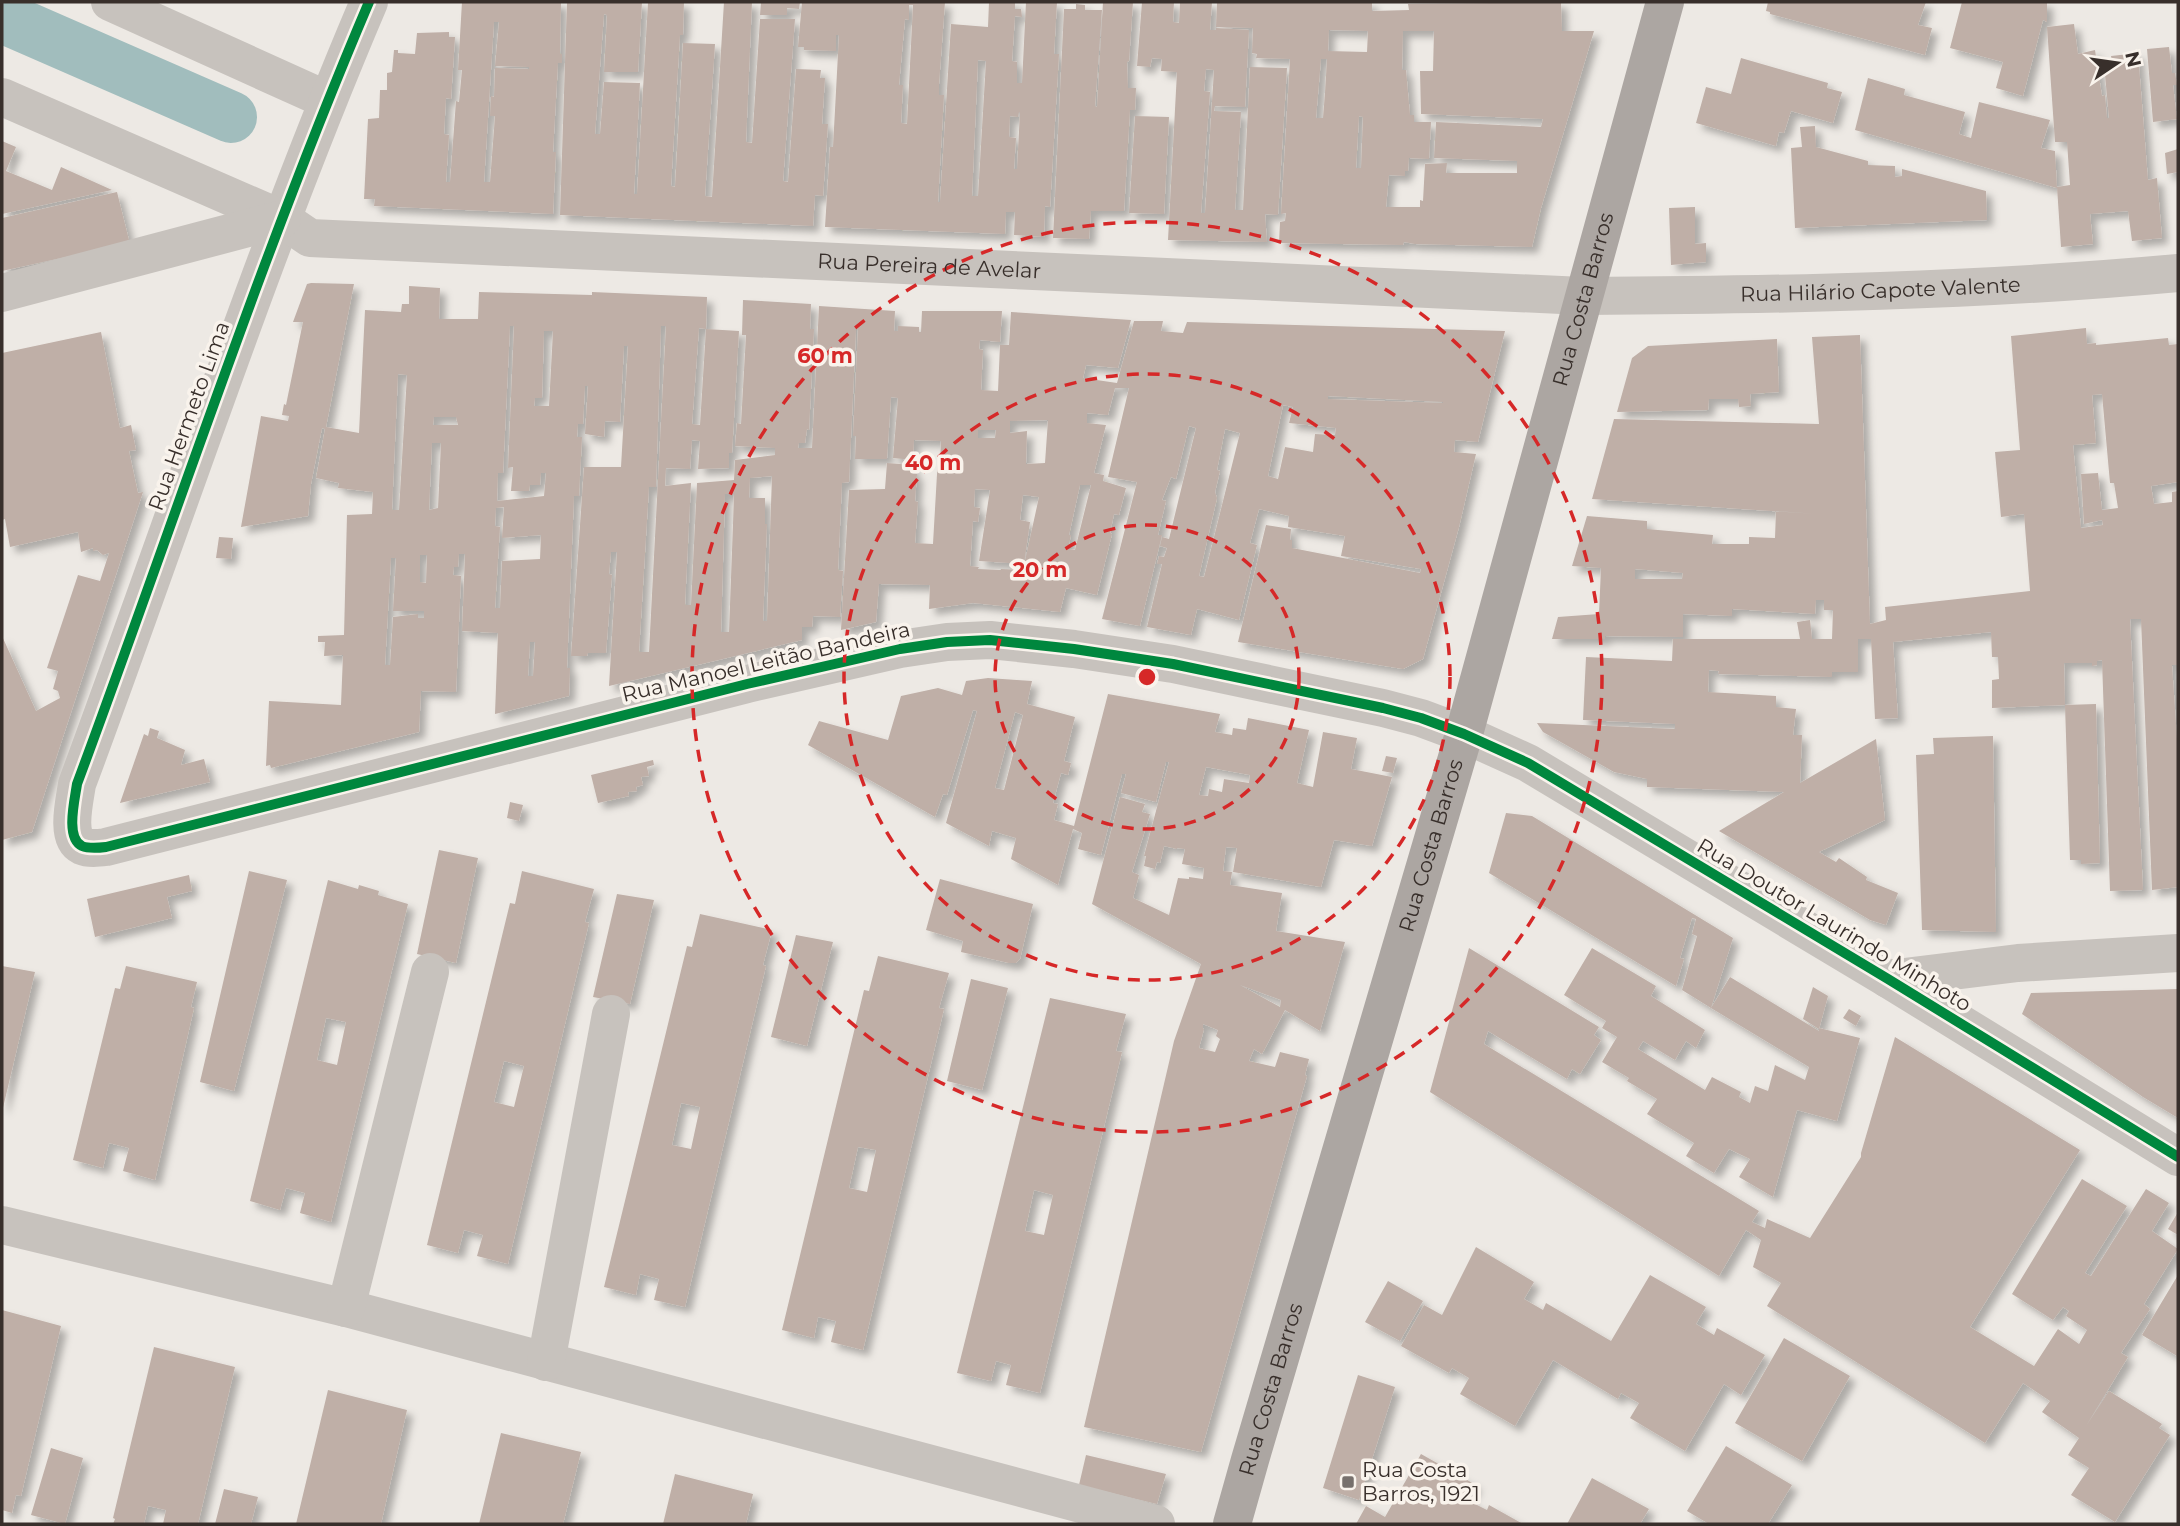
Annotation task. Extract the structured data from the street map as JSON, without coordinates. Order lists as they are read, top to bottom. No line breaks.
{"streets":{"main road":["Rua Costa Barros"],"street":["Rua Pereira de Avelar","Rua Hilário Capote Valente","Rua Hermeto Lima","Rua Manoel Leitão Bandeira","Rua Doutor Laurindo Minhoto"]},"crossings":[["Rua Pereira de Avelar","Rua Hilário Capote Valente"],["Rua Pereira de Avelar","Rua Costa Barros"],["Rua Pereira de Avelar","Rua Hermeto Lima"],["Rua Hilário Capote Valente","Rua Costa Barros"],["Rua Costa Barros","Rua Manoel Leitão Bandeira"],["Rua Costa Barros","Rua Doutor Laurindo Minhoto"],["Rua Hermeto Lima","Rua Manoel Leitão Bandeira"],["Rua Manoel Leitão Bandeira","Rua Doutor Laurindo Minhoto"]],"places":{"transit":["Rua Costa Barros, 1921"]},"north":"right","rings":["60 m","40 m","20 m"]}
